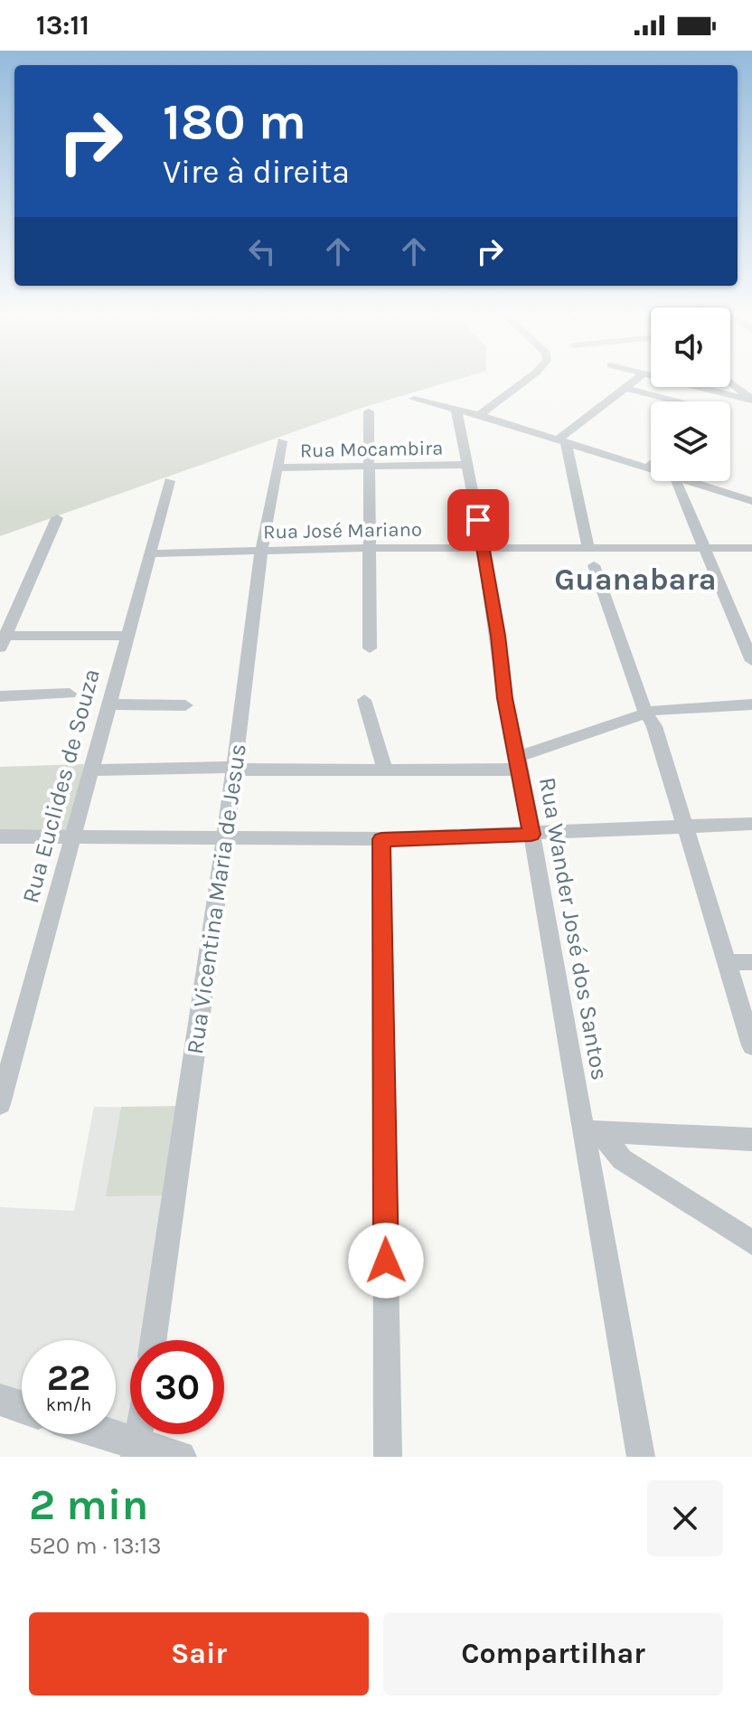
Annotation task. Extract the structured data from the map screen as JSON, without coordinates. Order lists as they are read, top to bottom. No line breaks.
{"streets":{"street":["Rua Mocambira","Rua José Mariano","Rua Euclides de Souza","Rua Vicentina Maria de Jesus","Rua Wander José dos Santos"]},"crossings":[["Rua Mocambira","Rua Vicentina Maria de Jesus"],["Rua Mocambira","Rua Wander José dos Santos"],["Rua José Mariano","Rua Euclides de Souza"],["Rua José Mariano","Rua Vicentina Maria de Jesus"],["Rua José Mariano","Rua Wander José dos Santos"]],"districts":["Guanabara"],"page":{"status":"13:11","turn":["180 m","Vire à direita"],"speed":"22 km/h","limit":"30","heading":["2 min","520 m · 13:13"],"buttons":["Sair","Compartilhar"]}}
